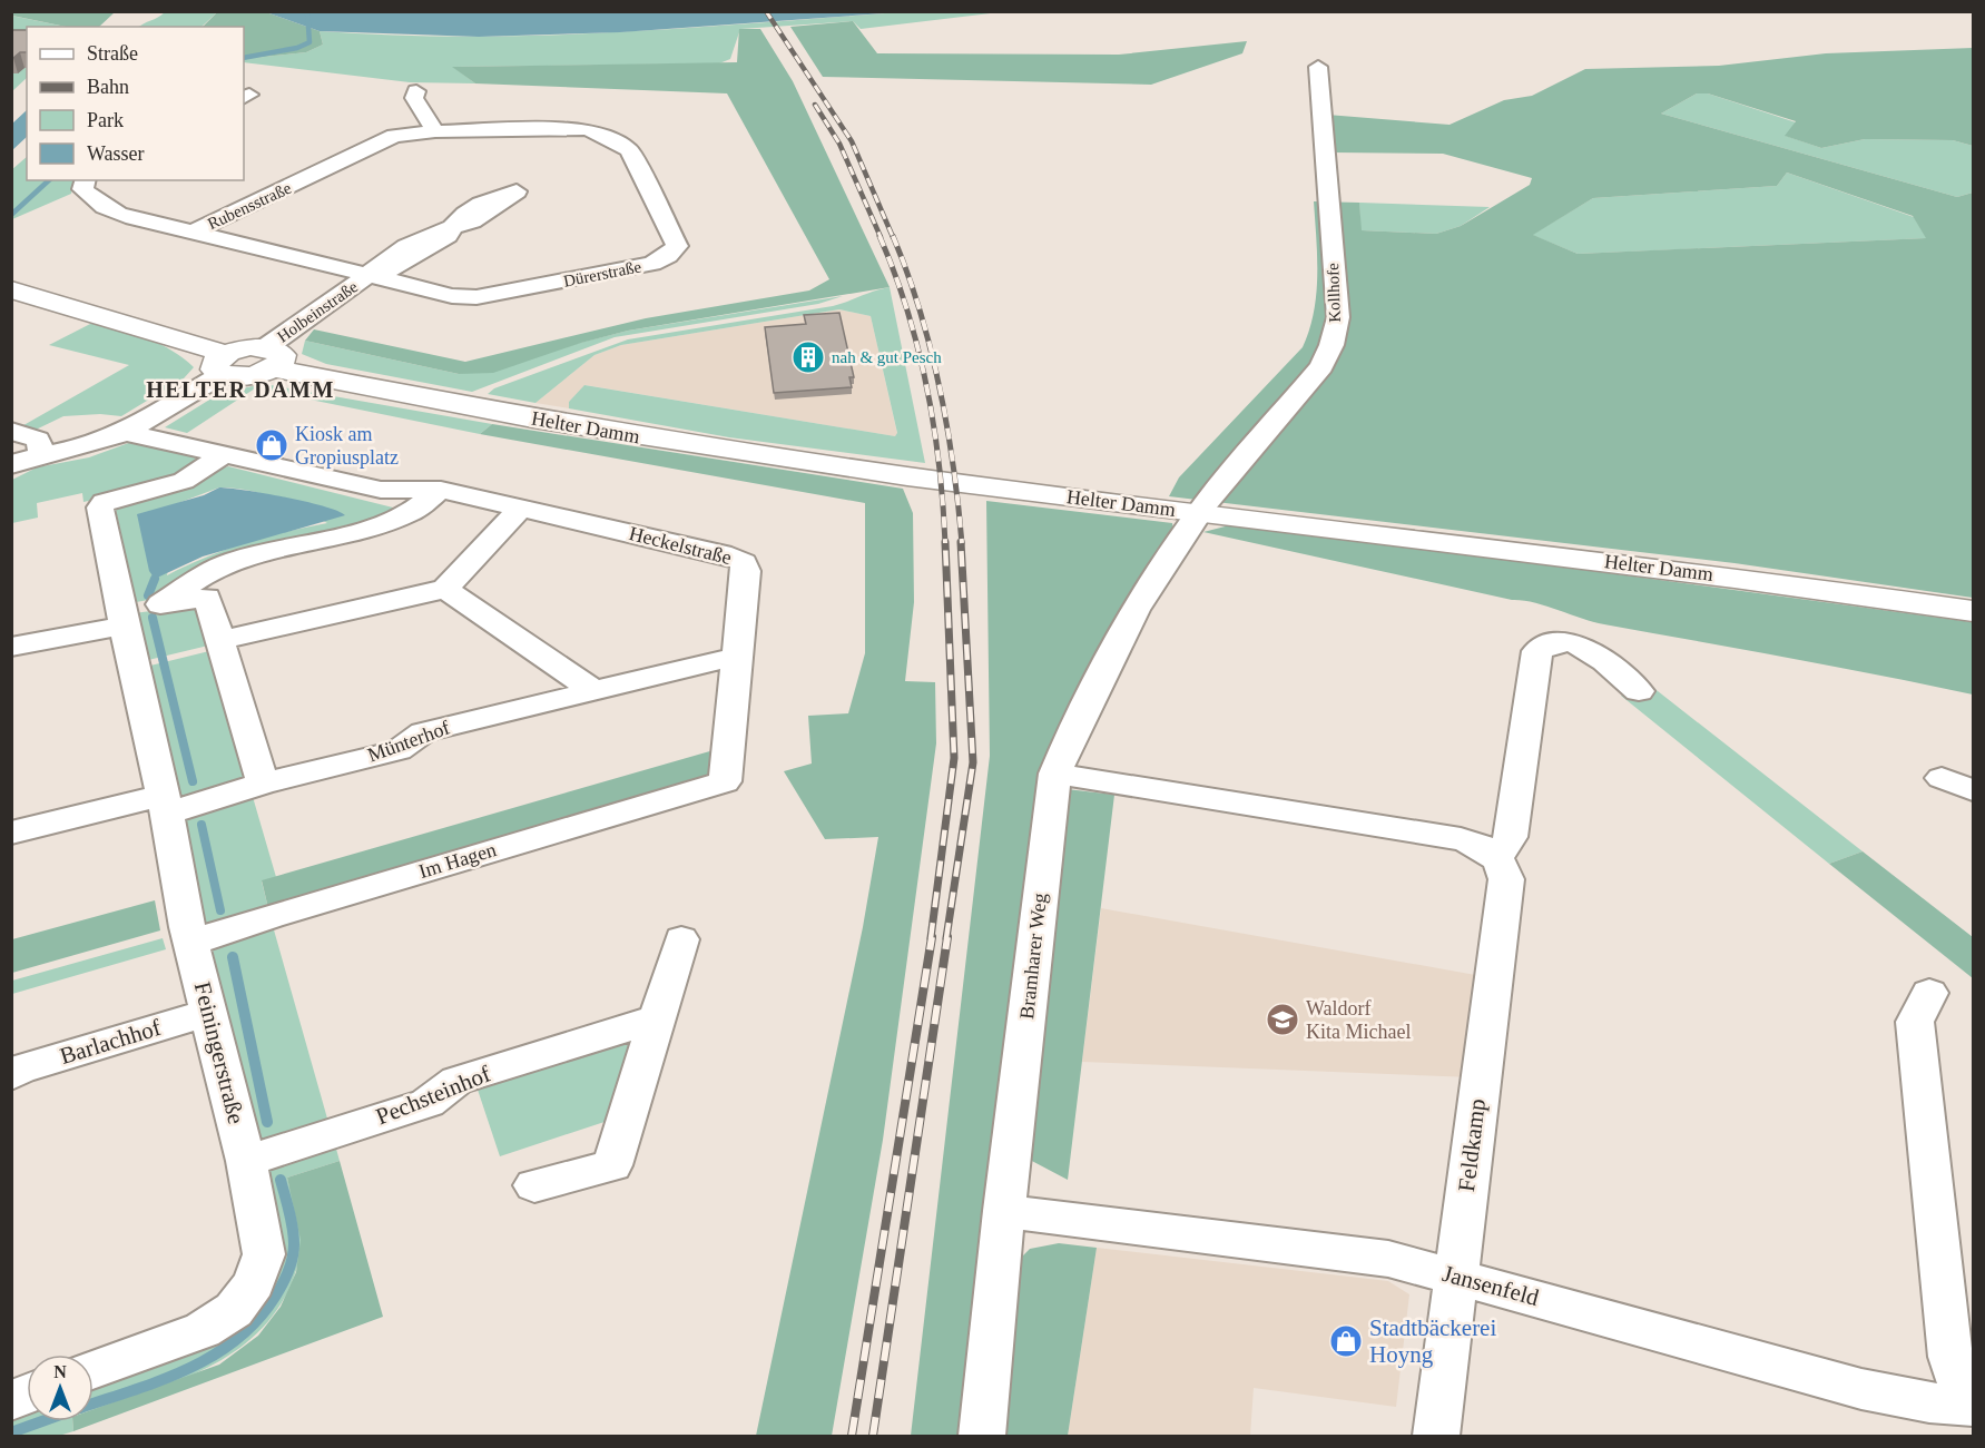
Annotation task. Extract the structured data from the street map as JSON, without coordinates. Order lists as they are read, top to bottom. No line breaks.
{"streets":{"street":["Rubensstraße","Dürerstraße","Kollhofe","Holbeinstraße","Helter Damm","Heckelstraße","Münterhof","Im Hagen","Bramharer Weg","Barlachhof","Feiningerstraße","Pechsteinhof","Feldkamp","Jansenfeld"]},"crossings":[["Rubensstraße","Dürerstraße"],["Rubensstraße","Holbeinstraße"],["Dürerstraße","Holbeinstraße"],["Kollhofe","Helter Damm"],["Kollhofe","Bramharer Weg"],["Holbeinstraße","Helter Damm"],["Helter Damm","Bramharer Weg"],["Heckelstraße","Münterhof"],["Heckelstraße","Im Hagen"],["Heckelstraße","Feiningerstraße"],["Münterhof","Feiningerstraße"],["Im Hagen","Feiningerstraße"],["Bramharer Weg","Jansenfeld"],["Barlachhof","Feiningerstraße"],["Feiningerstraße","Pechsteinhof"],["Feldkamp","Jansenfeld"]],"districts":["HELTER DAMM"],"places":{"building":["nah & gut Pesch"],"shop":["Kiosk am Gropiusplatz","Stadtbäckerei Hoyng"],"school or university":["Waldorf Kita Michael"]},"legend":["Straße","Bahn","Park","Wasser"],"north":"top"}
